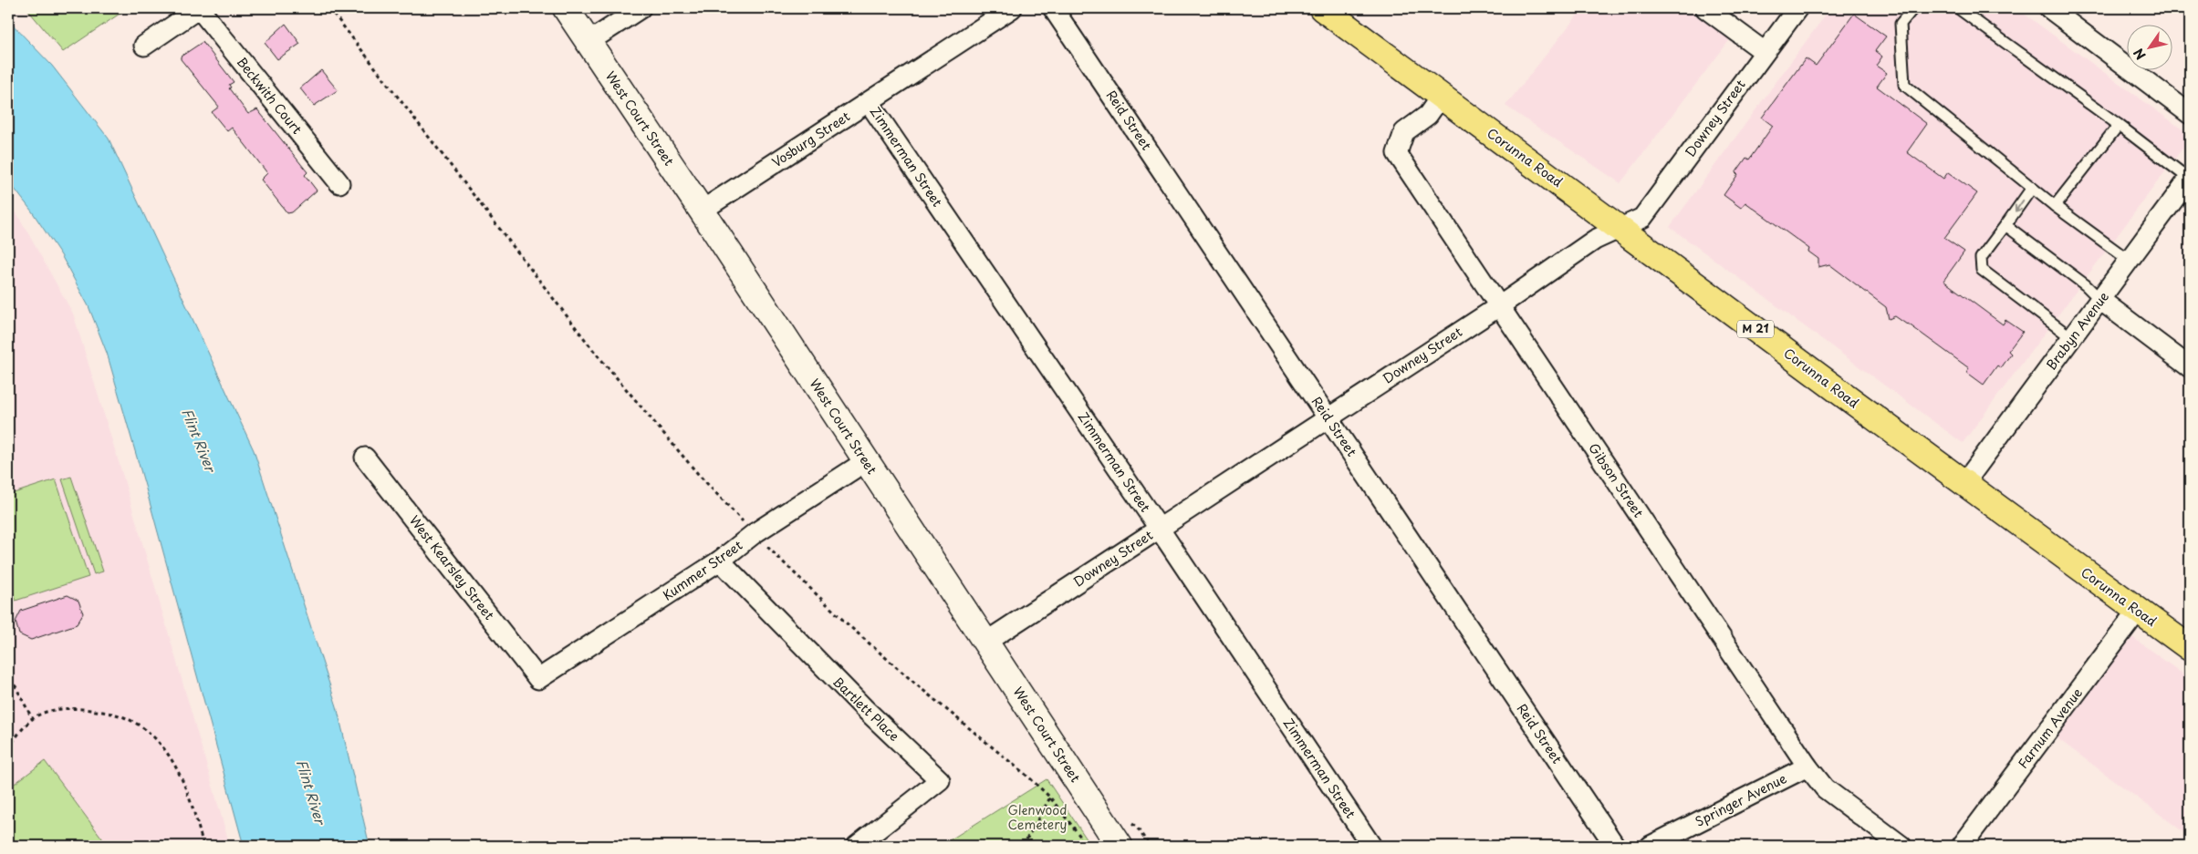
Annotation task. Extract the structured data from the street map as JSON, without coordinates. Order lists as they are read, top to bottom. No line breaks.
{"streets":{"main road":["Corunna Road","M 21"],"street":["Beckwith Court","West Court Street","Downey Street","Reid Street","Vosburg Street","Zimmerman Street","Brabyn Avenue","Gibson Street","West Kearsley Street","Kummer Street","Bartlett Place","Farnum Avenue","Springer Avenue"]},"crossings":[["West Court Street","Downey Street"],["West Court Street","Vosburg Street"],["West Court Street","Kummer Street"],["Downey Street","Reid Street"],["Downey Street","Zimmerman Street"],["Downey Street","Corunna Road"],["Downey Street","Gibson Street"],["Vosburg Street","Zimmerman Street"],["Corunna Road","Brabyn Avenue"],["Corunna Road","Gibson Street"],["Corunna Road","Farnum Avenue"],["Gibson Street","Springer Avenue"],["West Kearsley Street","Kummer Street"],["Kummer Street","Bartlett Place"]],"water":["Flint River"],"parks":["Glenwood Cemetery"],"north":"bottom left"}
